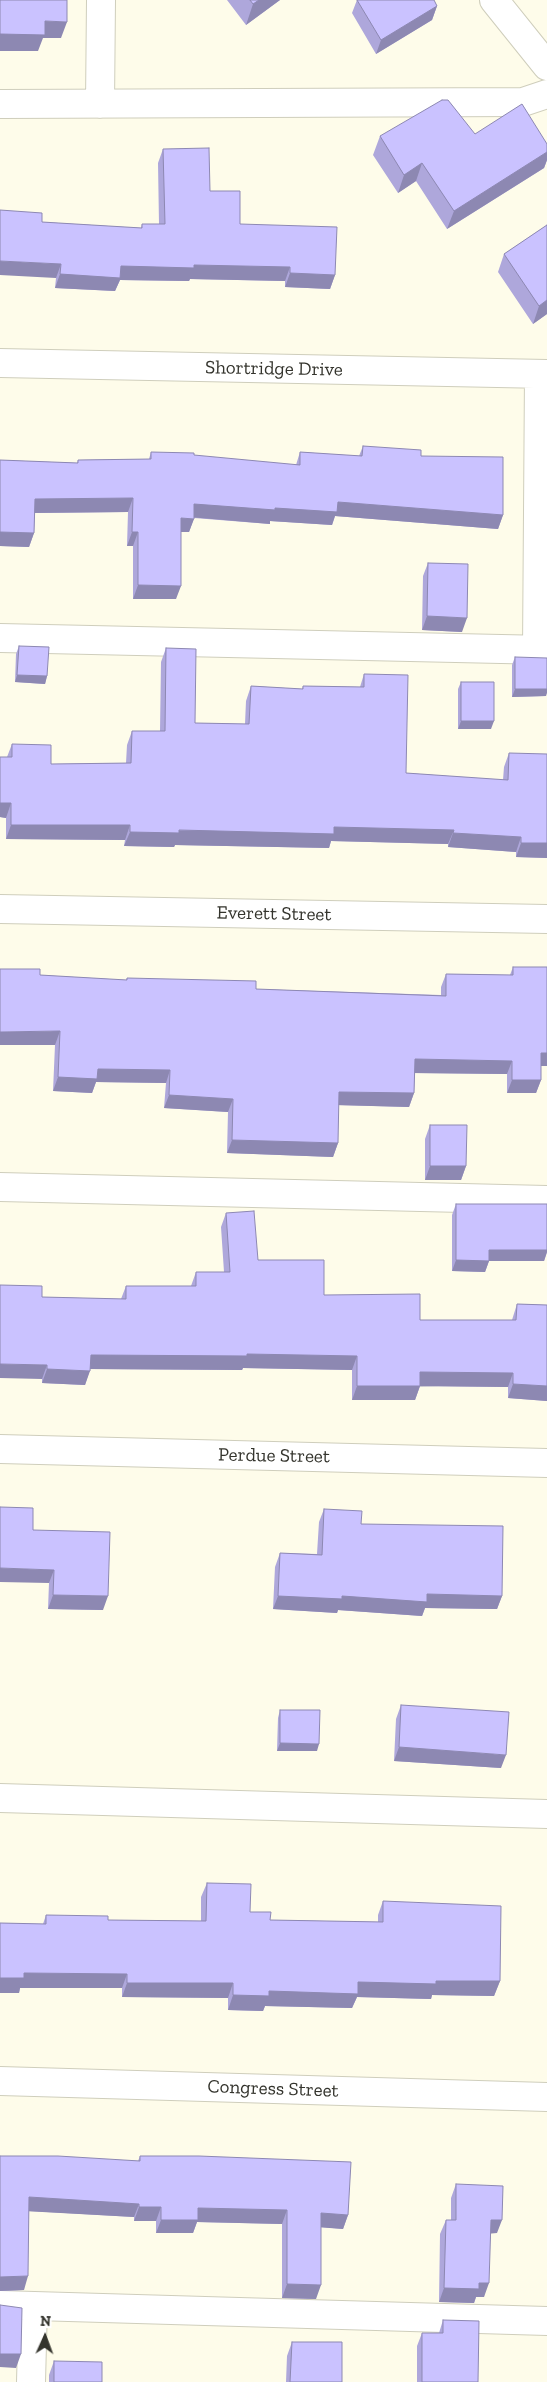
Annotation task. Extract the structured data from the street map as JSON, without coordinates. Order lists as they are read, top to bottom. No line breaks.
{"streets":{"street":["Shortridge Drive","Everett Street","Perdue Street","Congress Street"]},"north":"top"}
